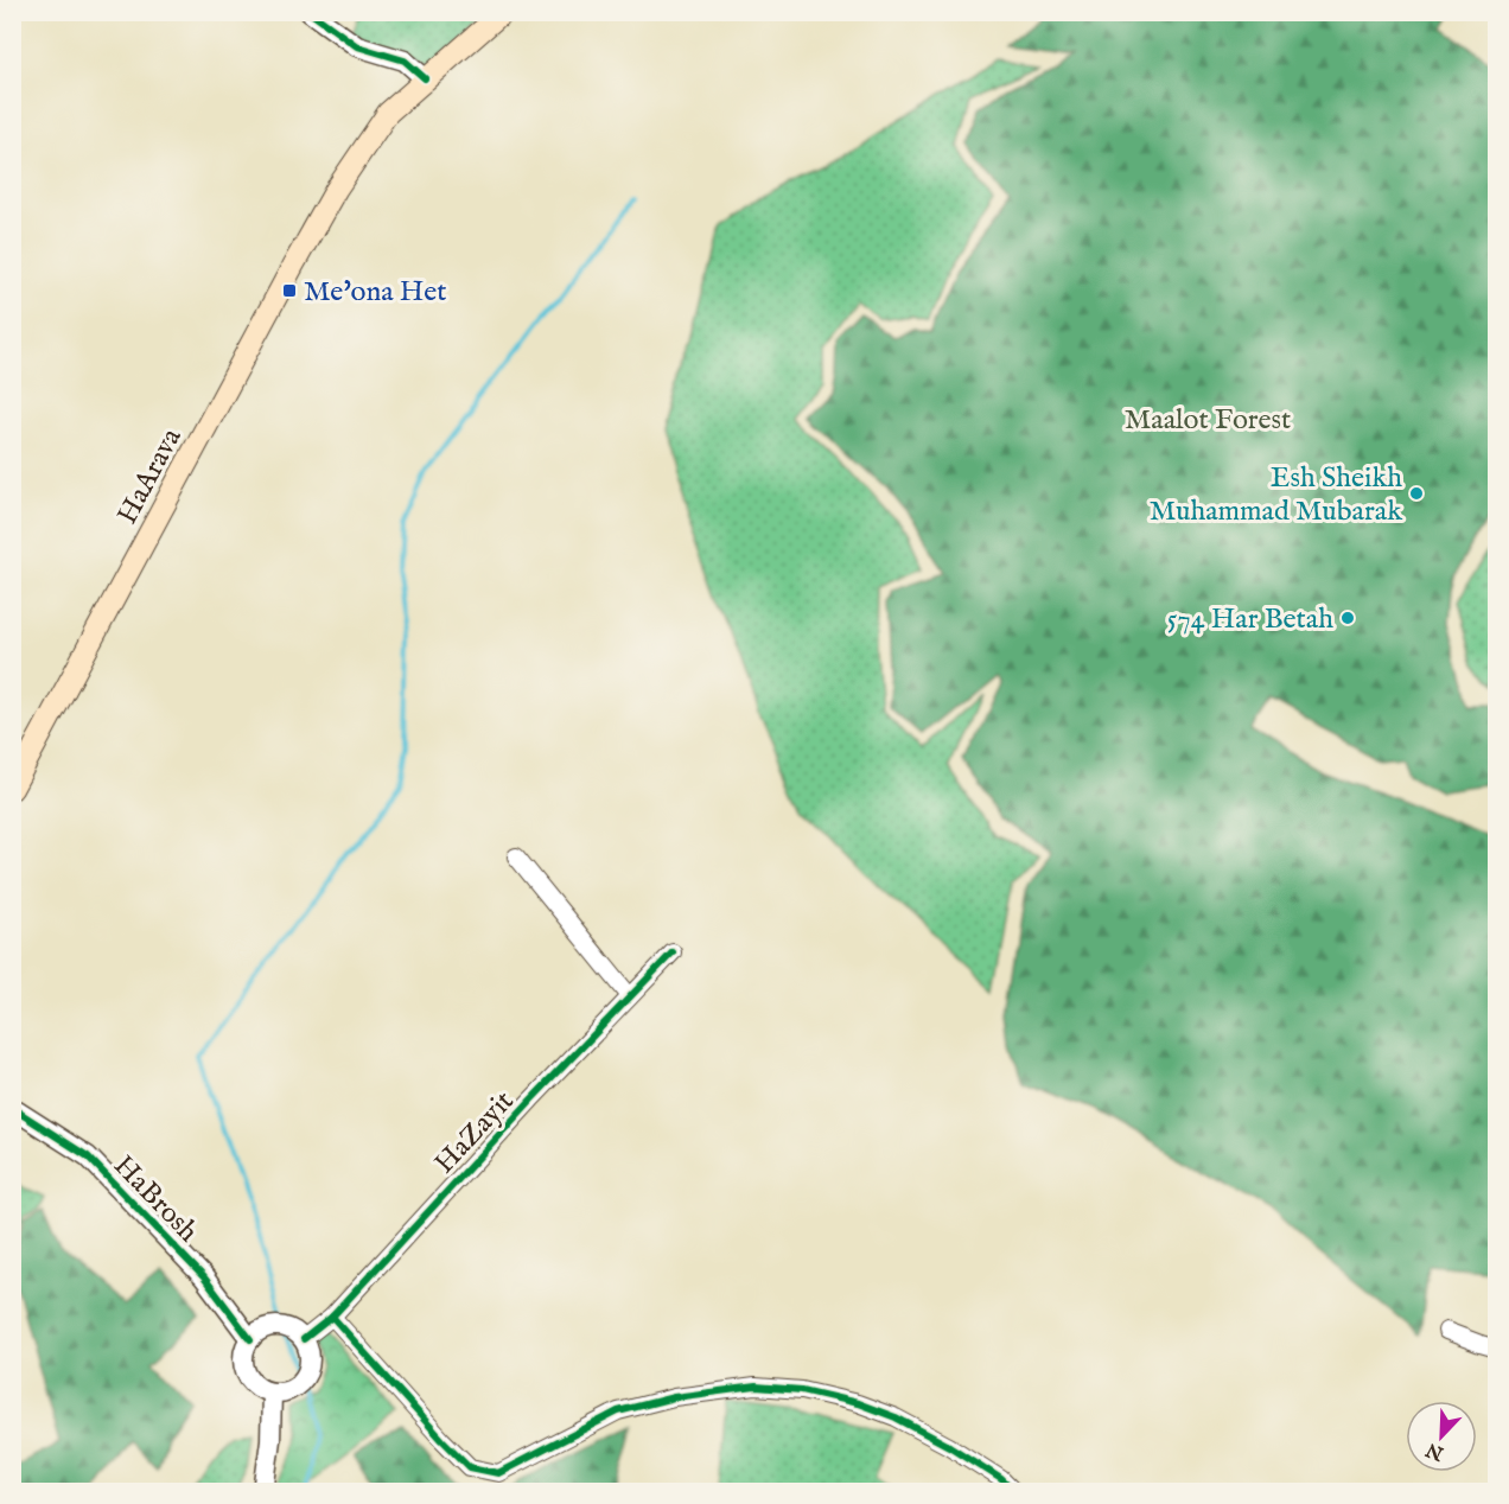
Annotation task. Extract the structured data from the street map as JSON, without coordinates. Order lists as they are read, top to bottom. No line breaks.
{"streets":{"main road":["HaArava"],"street":["HaZayit","HaBrosh"]},"crossings":[["HaZayit","HaBrosh"]],"parks":["Maalot Forest"],"places":{"transit":["Me'ona Het"],"other":["Esh Sheikh Muhammad Mubarak","574 Har Betah"]},"north":"bottom left"}
